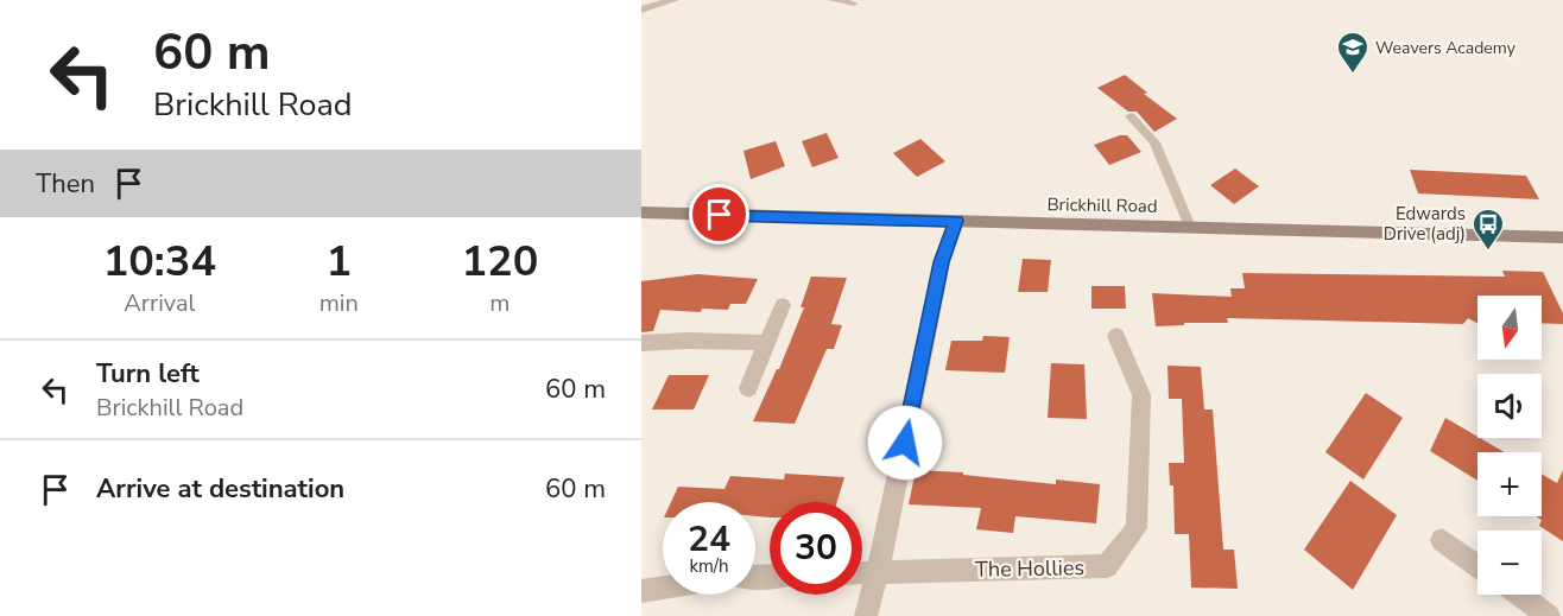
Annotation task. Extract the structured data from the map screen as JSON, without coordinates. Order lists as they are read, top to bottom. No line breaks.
{"streets":{"street":["Brickhill Road","The Hollies"]},"places":{"school or university":["Weavers Academy"],"bus stop":["Edwards Drive (adj)"]},"north":"bottom","page":{"turn":["60 m","Brickhill Road"],"then":"Then","eta":["10:34","Arrival","1","min","120","m"],"map_buttons":["+","−"],"list":[{"name":"Turn left","note":"Brickhill Road","value":"60 m"},{"name":"Arrive at destination","value":"60 m"}],"speed":"24 km/h","limit":"30"}}
